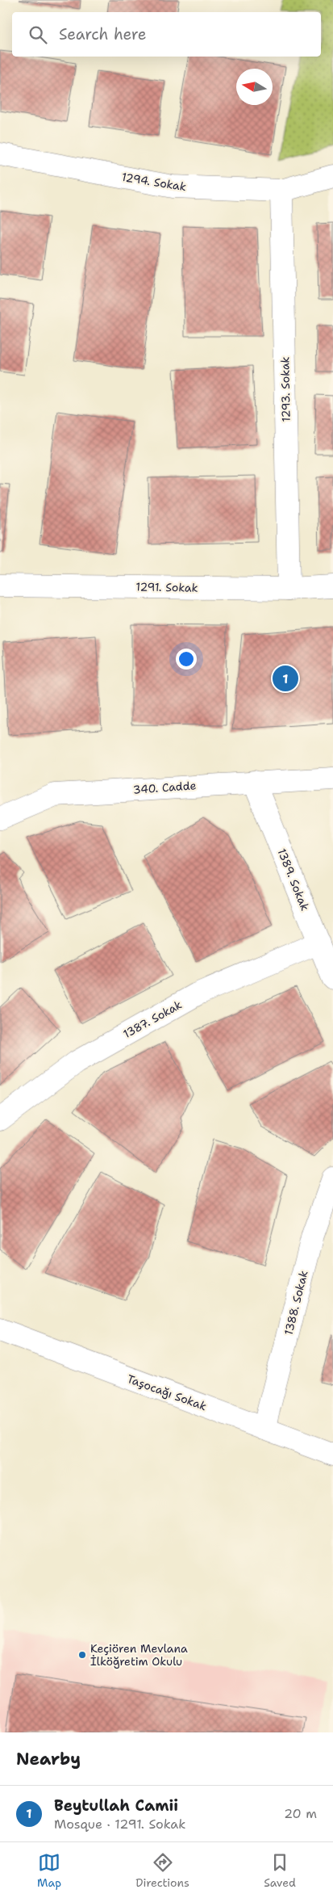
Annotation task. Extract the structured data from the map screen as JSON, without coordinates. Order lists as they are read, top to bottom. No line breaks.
{"streets":{"street":["1294. Sokak","1293. Sokak","1291. Sokak","340. Cadde","1389. Sokak","1387. Sokak","1388. Sokak","Taşocağı Sokak"]},"crossings":[["1294. Sokak","1293. Sokak"],["1293. Sokak","1291. Sokak"],["340. Cadde","1389. Sokak"],["1389. Sokak","1387. Sokak"],["1388. Sokak","Taşocağı Sokak"]],"places":["Keçiören Mevlana İlköğretim Okulu"],"north":"left","page":{"search":"Search here","pins":"1","heading":"Nearby","list":[{"mark":"1","name":"Beytullah Camii","note":"Mosque · 1291. Sokak","value":"20 m"}],"nav":["Map","Directions","Saved"]}}
